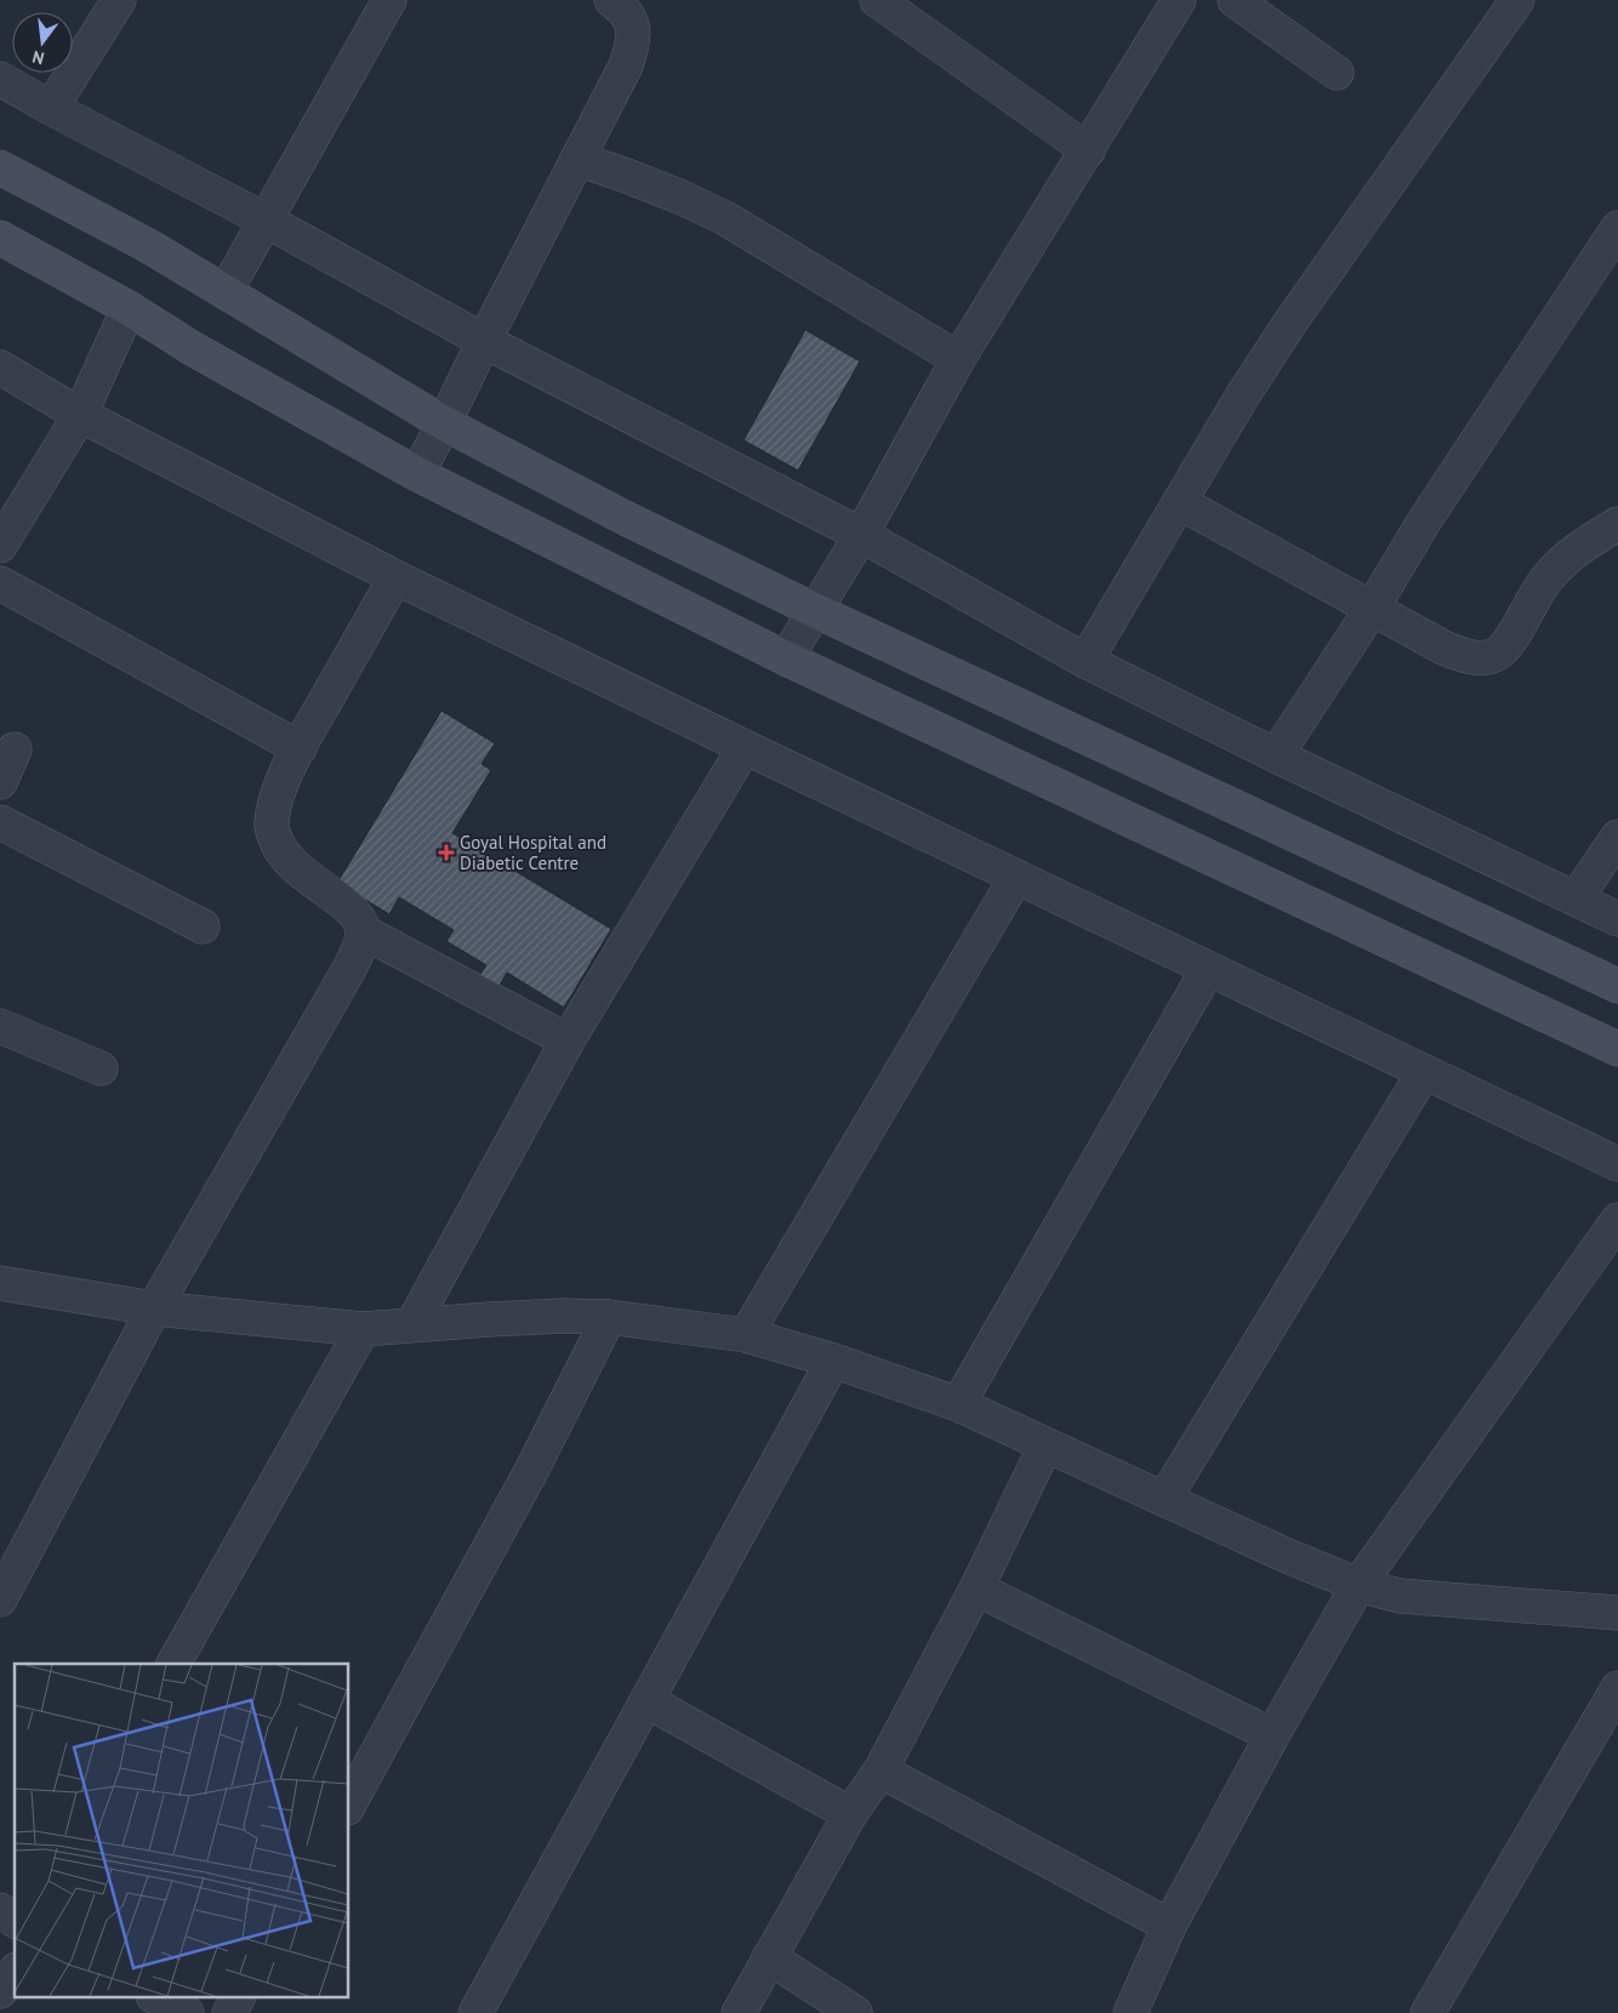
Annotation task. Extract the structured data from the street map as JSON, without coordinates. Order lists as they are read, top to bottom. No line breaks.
{"places":{"health":["Goyal Hospital and Diabetic Centre"]},"north":"bottom"}
